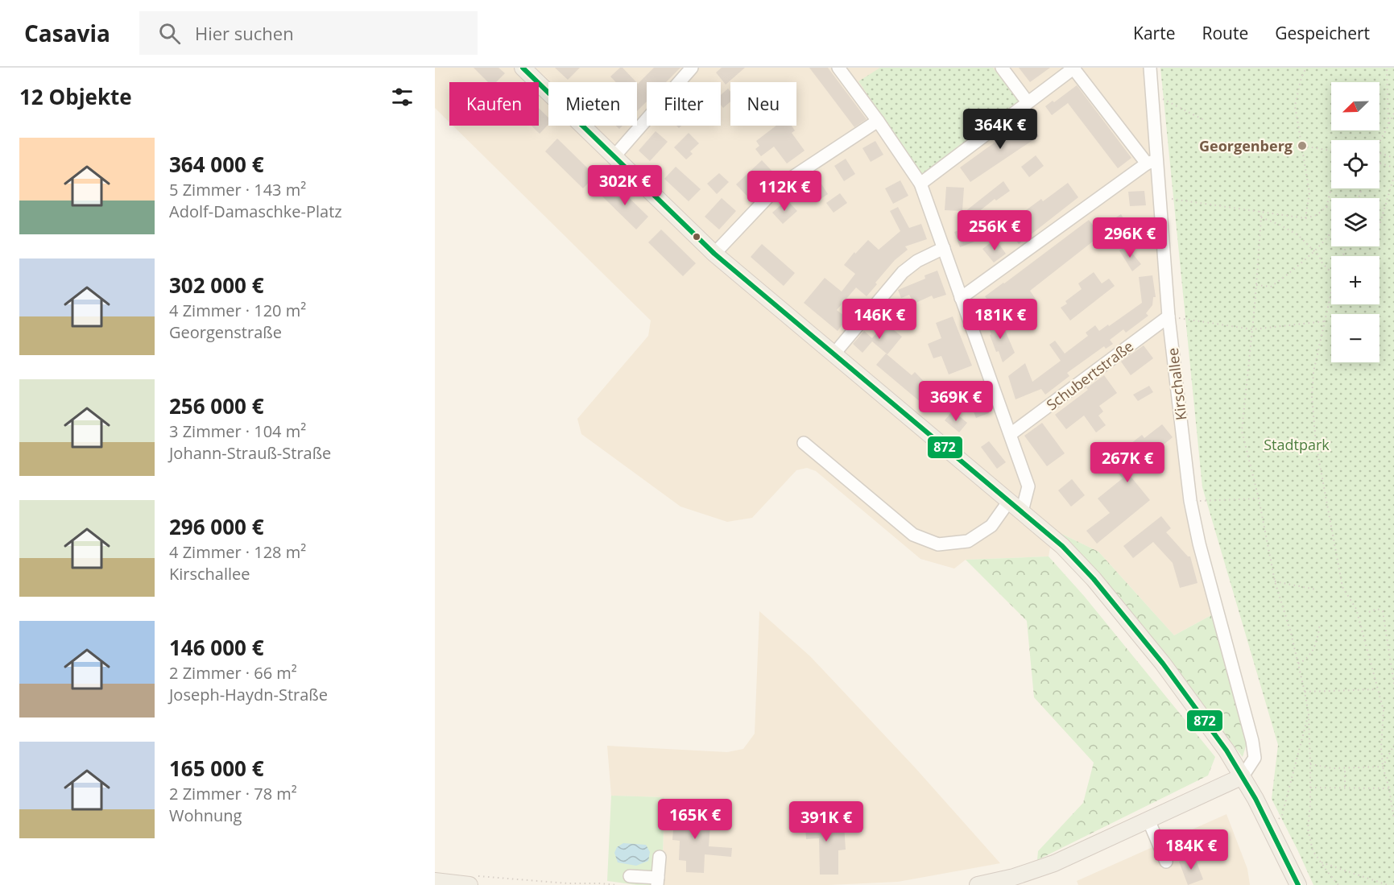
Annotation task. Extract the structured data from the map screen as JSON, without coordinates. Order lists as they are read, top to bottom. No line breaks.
{"streets":{"street":["Schubertstraße","Kirschallee"]},"crossings":[["Schubertstraße","Kirschallee"]],"parks":["Stadtpark"],"places":["Georgenberg"],"lines":["transit line 872"],"north":"bottom left","page":{"header":"Casavia","search":"Hier suchen","nav":["Karte","Route","Gespeichert"],"heading":"12 Objekte","map_buttons":["+","−"],"chip":["Kaufen","Mieten","Filter","Neu"],"price":["364K €","302K €","112K €","256K €","296K €","146K €","181K €","369K €","267K €","165K €","391K €","184K €"],"list":[{"name":"364 000 €","note":"5 Zimmer · 143 m² · Adolf-Damaschke-Platz"},{"name":"302 000 €","note":"4 Zimmer · 120 m² · Georgenstraße"},{"name":"256 000 €","note":"3 Zimmer · 104 m² · Johann-Strauß-Straße"},{"name":"296 000 €","note":"4 Zimmer · 128 m² · Kirschallee"},{"name":"146 000 €","note":"2 Zimmer · 66 m² · Joseph-Haydn-Straße"},{"name":"165 000 €","note":"2 Zimmer · 78 m² · Wohnung"}]}}
